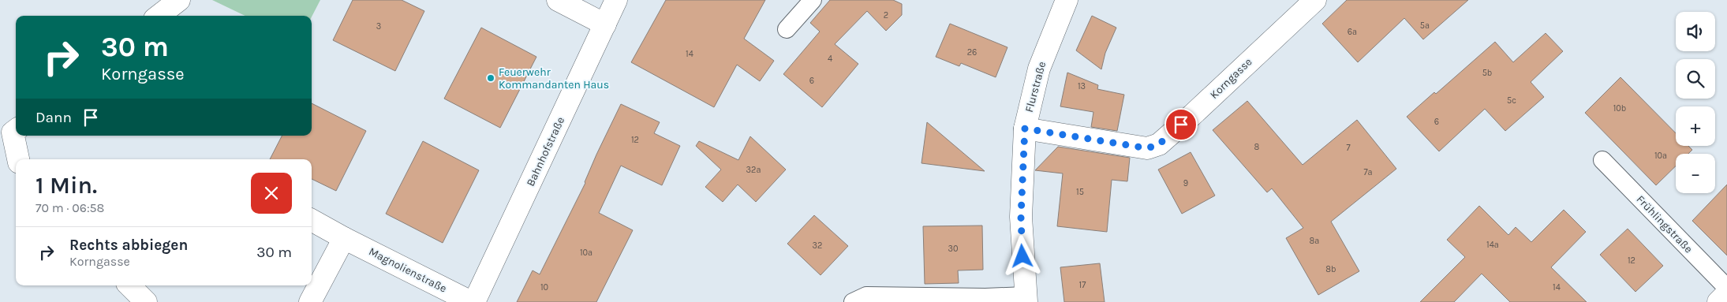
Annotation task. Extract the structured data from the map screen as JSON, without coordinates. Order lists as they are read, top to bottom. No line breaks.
{"streets":{"street":["Korngasse","Flurstraße","Bahnhofstraße","Magnolienstraße"],"lane":["Frühlingstraße"]},"crossings":[["Korngasse","Flurstraße"]],"places":["Feuerwehr Kommandanten Haus"],"house_numbers":["2","5a","3","6a","26","14","4","5b","6","13","5c","10b","6","12","8","7","10a","32a","7a","9","15","8a","14a","32","30","10a","12","8b","17","10","14"],"page":{"map_buttons":["+","−"],"turn":["30 m","Korngasse"],"then":"Dann","heading":["1 Min.","70 m · 06:58"],"list":[{"name":"Rechts abbiegen","note":"Korngasse","value":"30 m"}]}}
